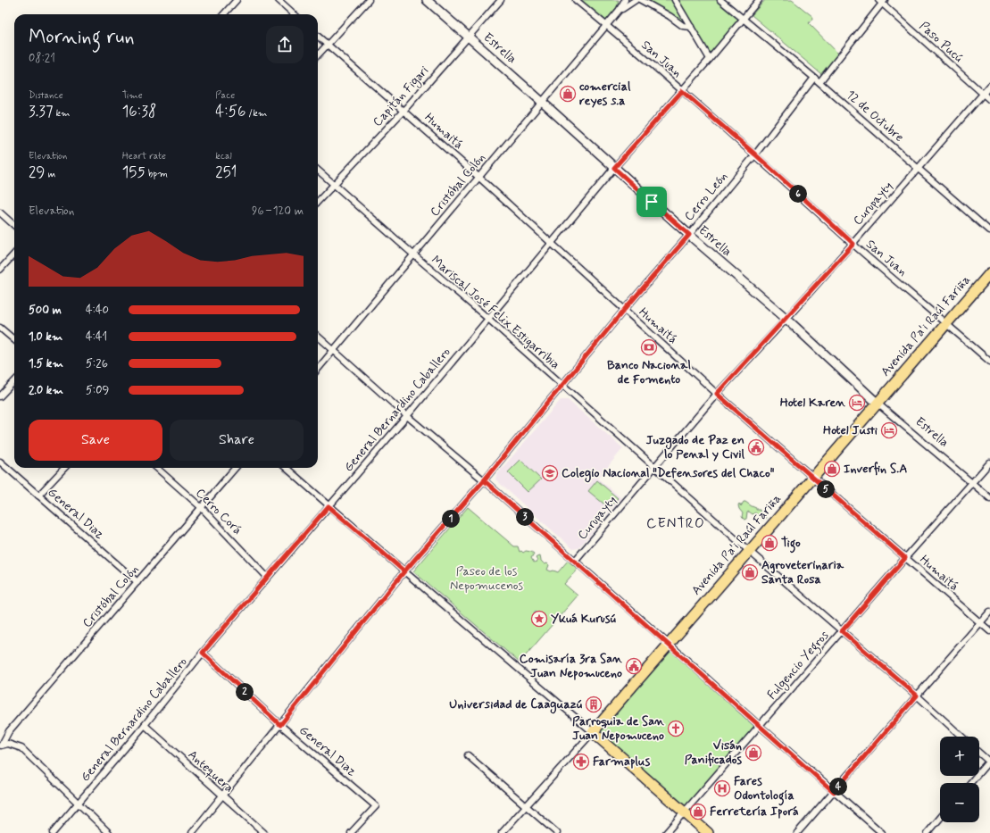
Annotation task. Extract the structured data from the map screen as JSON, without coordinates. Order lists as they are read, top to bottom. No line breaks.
{"streets":{"highway":["Avenida Pa'i Raúl Fariña"],"main road":["Estrella"],"street":["Paso Pucú","San Juan","Capitán Figari","12 de Octubre","Humaitá","Cristóbal Colón","Cerro León","Curupayty","Mariscal José Felix Estigarribia","General Bernardino Caballero","Cerro Corá","General Diaz","Fulgencio Yegros","Antequera"]},"crossings":[["Paso Pucú","Curupayty"],["Estrella","Capitán Figari"],["Estrella","Cristóbal Colón"],["Estrella","Cerro León"],["Estrella","Curupayty"],["Estrella","Avenida Pa'i Raúl Fariña"],["Estrella","General Bernardino Caballero"],["Estrella","Fulgencio Yegros"],["San Juan","Cristóbal Colón"],["San Juan","Cerro León"],["San Juan","Curupayty"],["San Juan","Avenida Pa'i Raúl Fariña"],["San Juan","General Bernardino Caballero"],["Capitán Figari","Humaitá"],["Capitán Figari","Mariscal José Felix Estigarribia"],["12 de Octubre","Cerro León"],["12 de Octubre","Curupayty"],["12 de Octubre","General Bernardino Caballero"],["Humaitá","Cristóbal Colón"],["Humaitá","Cerro León"],["Humaitá","Curupayty"],["Humaitá","Avenida Pa'i Raúl Fariña"],["Humaitá","General Bernardino Caballero"],["Humaitá","Fulgencio Yegros"],["Cristóbal Colón","Mariscal José Felix Estigarribia"],["Cristóbal Colón","Cerro Corá"],["Cristóbal Colón","General Diaz"],["Cerro León","Mariscal José Felix Estigarribia"],["Cerro León","General Diaz"],["Cerro León","Antequera"],["Curupayty","Mariscal José Felix Estigarribia"],["Mariscal José Felix Estigarribia","Avenida Pa'i Raúl Fariña"],["Mariscal José Felix Estigarribia","General Bernardino Caballero"],["Mariscal José Felix Estigarribia","Fulgencio Yegros"],["General Bernardino Caballero","Cerro Corá"],["General Bernardino Caballero","General Diaz"],["General Bernardino Caballero","Antequera"]],"districts":["CENTRO"],"parks":["Paseo de los Nepomucenos"],"places":{"shop":["comercial reyes s.a","Inverfin S.A","Tigo","Agroveterinaria Santa Rosa","Visán Panificados","Ferretería Iporá"],"bank":["Banco Nacional de Fomento"],"hotel":["Hotel Karen","Hotel Justi"],"public building":["Juzgado de Paz en lo Penal y Civil","Comisaría 3ra San Juan Nepomuceno"],"school or university":["Colegio Nacional \"Defensores del Chaco\""],"place":["Ykuá Kurusú"],"building":["Universidad de Caaguazú"],"church":["Parroquia de San Juan Nepomuceno"],"pharmacy":["Farmaplus"],"hospital":["Fares Odontología"]},"page":{"heading":["Morning run","08:21"],"stats":[["Distance","3.37 km"],["Time","16:38"],["Pace","4:56 /km"],["Elevation","29 m"],["Heart rate","155 bpm"],["kcal","251"]],"pins":["6","5","3","1","2","4"],"chart":["Elevation","96–120 m"],"list":[{"name":"500 m","note":"4:40"},{"name":"1.0 km","note":"4:41"},{"name":"1.5 km","note":"5:26"},{"name":"2.0 km","note":"5:09"}],"buttons":["Save","Share"],"map_buttons":["+","−"]}}
